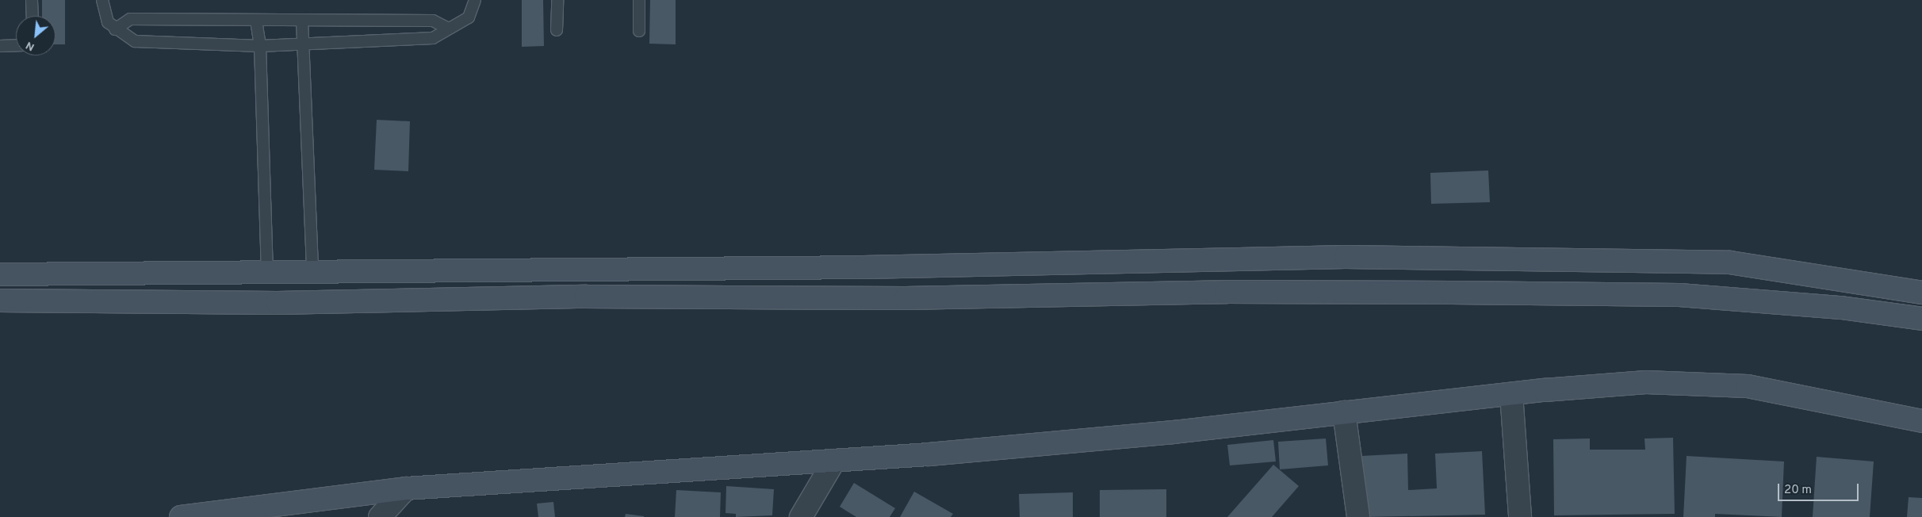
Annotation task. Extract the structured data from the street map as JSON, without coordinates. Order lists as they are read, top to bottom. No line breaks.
{"scale_bar":"20 m","north":"bottom left"}
